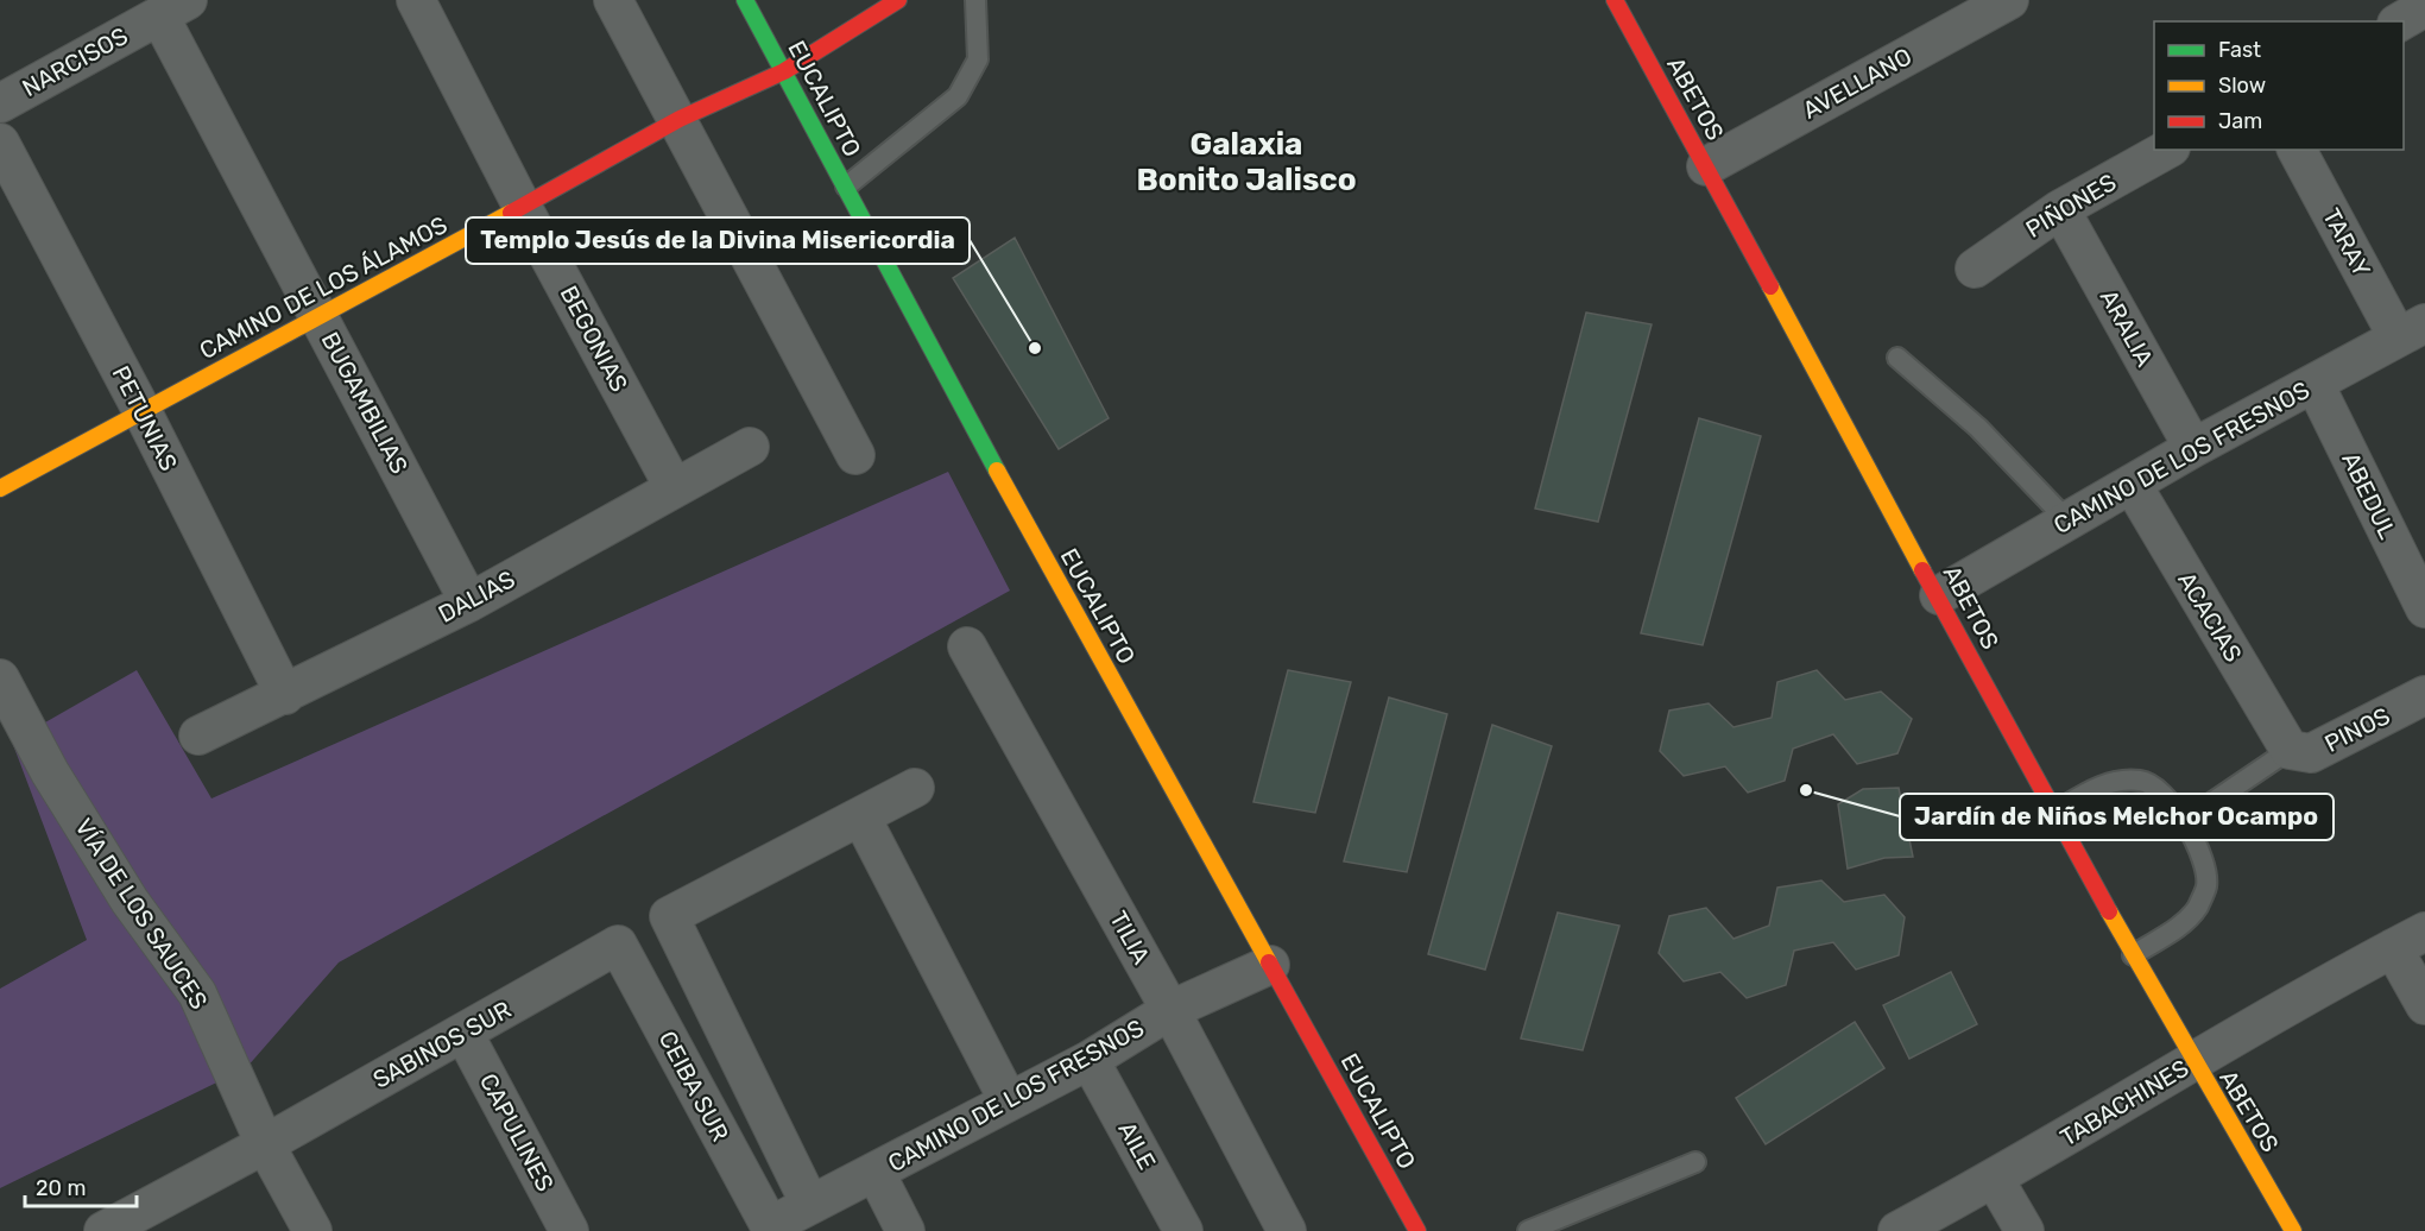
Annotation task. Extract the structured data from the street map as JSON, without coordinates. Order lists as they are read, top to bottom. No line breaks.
{"streets":{"street":["NARCISOS","AVELLANO","EUCALIPTO","ABETOS","PIÑONES","TARAY","CAMINO DE LOS ÁLAMOS","ARALIA","BEGONIAS","BUGAMBILIAS","PETUNIAS","CAMINO DE LOS FRESNOS","ABEDUL","DALIAS","ACACIAS","PINOS","VÍA DE LOS SAUCES","TILIA","SABINOS SUR","CEIBA SUR","TABACHINES","CAPULINES","AILE"]},"crossings":[["NARCISOS","BUGAMBILIAS"],["AVELLANO","ABETOS"],["EUCALIPTO","CAMINO DE LOS ÁLAMOS"],["EUCALIPTO","CAMINO DE LOS FRESNOS"],["ABETOS","CAMINO DE LOS FRESNOS"],["ABETOS","TABACHINES"],["PIÑONES","ARALIA"],["TARAY","CAMINO DE LOS FRESNOS"],["CAMINO DE LOS ÁLAMOS","BEGONIAS"],["CAMINO DE LOS ÁLAMOS","BUGAMBILIAS"],["CAMINO DE LOS ÁLAMOS","PETUNIAS"],["ARALIA","CAMINO DE LOS FRESNOS"],["BEGONIAS","DALIAS"],["BUGAMBILIAS","DALIAS"],["PETUNIAS","DALIAS"],["CAMINO DE LOS FRESNOS","ABEDUL"],["CAMINO DE LOS FRESNOS","ACACIAS"],["CAMINO DE LOS FRESNOS","TILIA"],["CAMINO DE LOS FRESNOS","CEIBA SUR"],["CAMINO DE LOS FRESNOS","AILE"],["ACACIAS","PINOS"],["VÍA DE LOS SAUCES","SABINOS SUR"],["SABINOS SUR","CEIBA SUR"],["SABINOS SUR","CAPULINES"]],"districts":["Galaxia Bonito Jalisco"],"places":["Templo Jesús de la Divina Misericordia","Jardín de Niños Melchor Ocampo"],"legend":["Fast","Slow","Jam"],"scale_bar":"20 m"}
